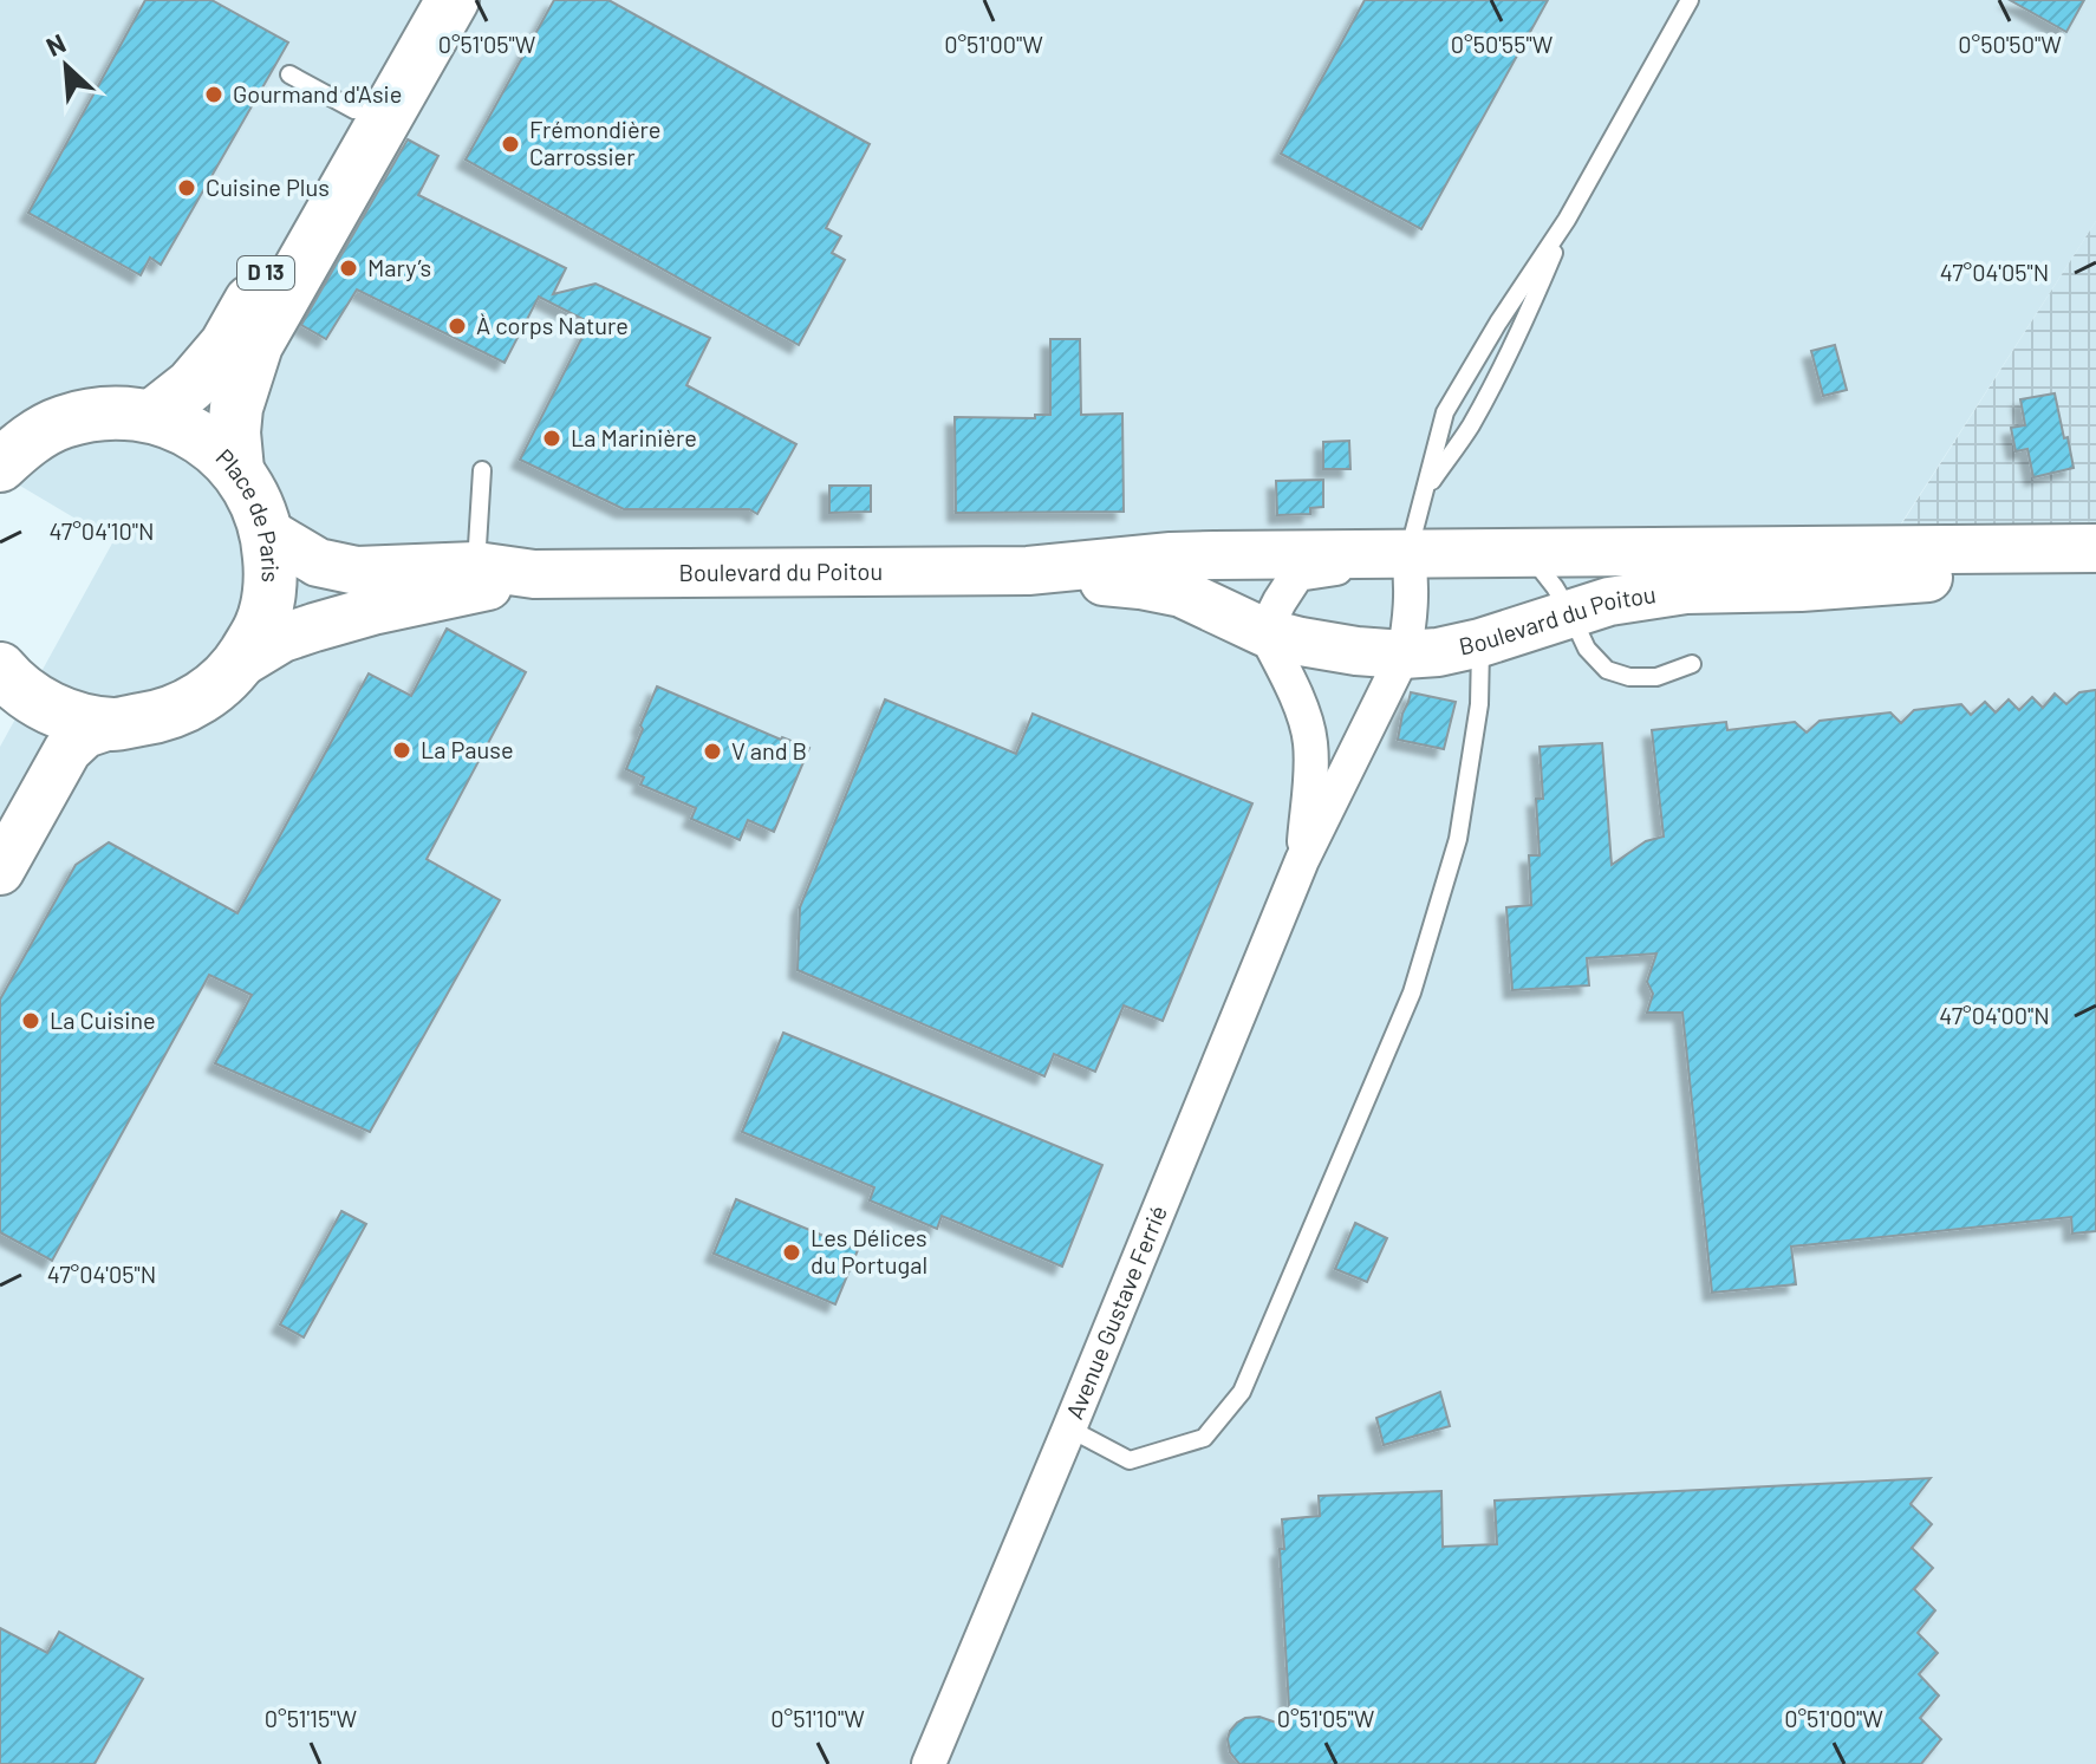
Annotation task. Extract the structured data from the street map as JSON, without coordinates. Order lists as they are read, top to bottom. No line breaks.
{"streets":{"main road":["D 13","Place de Paris","Boulevard du Poitou"],"street":["Avenue Gustave Ferrié"]},"crossings":[["D 13","Place de Paris"],["Place de Paris","Boulevard du Poitou"],["Boulevard du Poitou","Avenue Gustave Ferrié"]],"places":["Gourmand d'Asie","Frémondière Carrossier","Cuisine Plus","Mary’s","À corps Nature","La Marinière","La Pause","V and B","La Cuisine","Les Délices du Portugal"],"north":"top left","coordinates":["0°51'05\"W","0°51'00\"W","0°50'55\"W","0°50'50\"W","47°04'05\"N","47°04'10\"N","47°04'00\"N","0°51'15\"W","0°51'10\"W"]}
